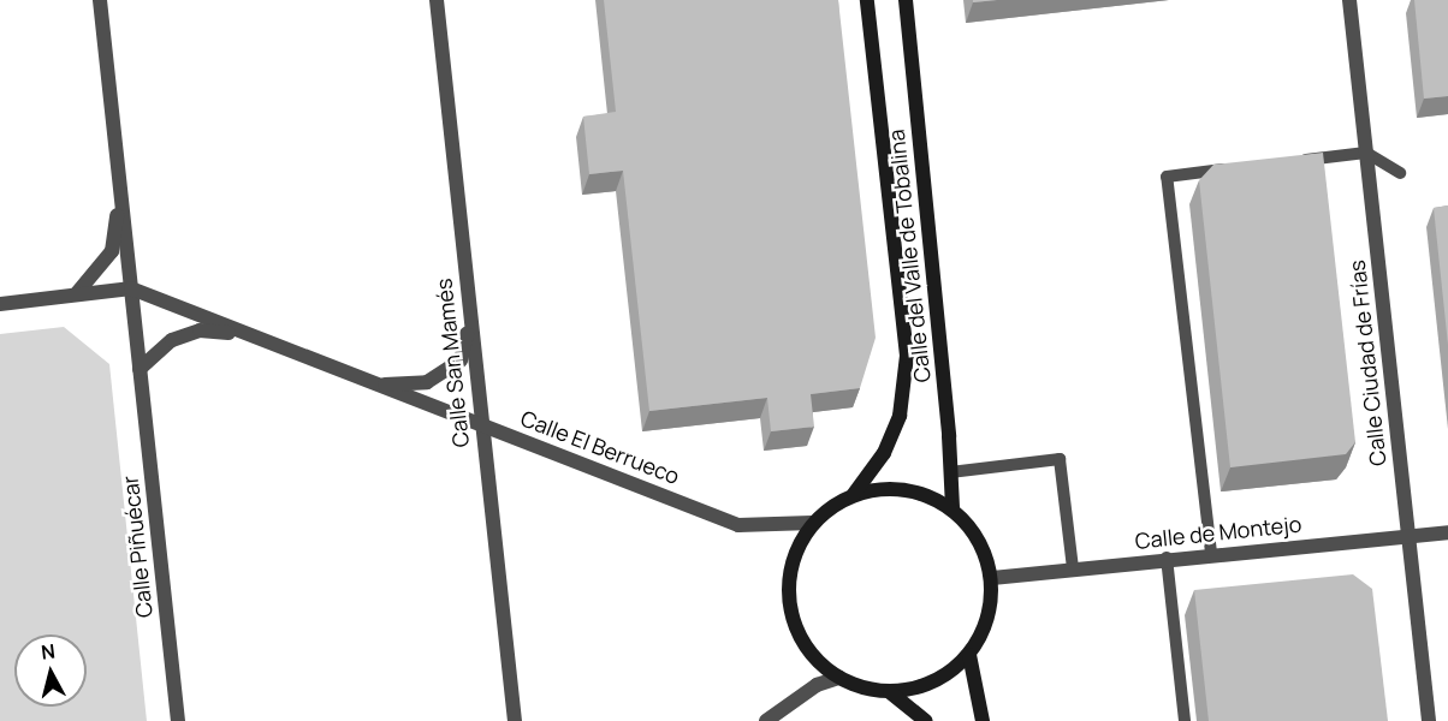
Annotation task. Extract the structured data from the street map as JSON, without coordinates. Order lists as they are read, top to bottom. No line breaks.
{"streets":{"main road":["Calle del Valle de Tobalina"],"street":["Calle San Mamés","Calle Ciudad de Frías","Calle El Berrueco","Calle de Montejo","Calle Piñuécar"]},"crossings":[["Calle del Valle de Tobalina","Calle El Berrueco"],["Calle del Valle de Tobalina","Calle de Montejo"],["Calle San Mamés","Calle El Berrueco"],["Calle Ciudad de Frías","Calle de Montejo"],["Calle El Berrueco","Calle de Montejo"],["Calle El Berrueco","Calle Piñuécar"]],"north":"top"}
